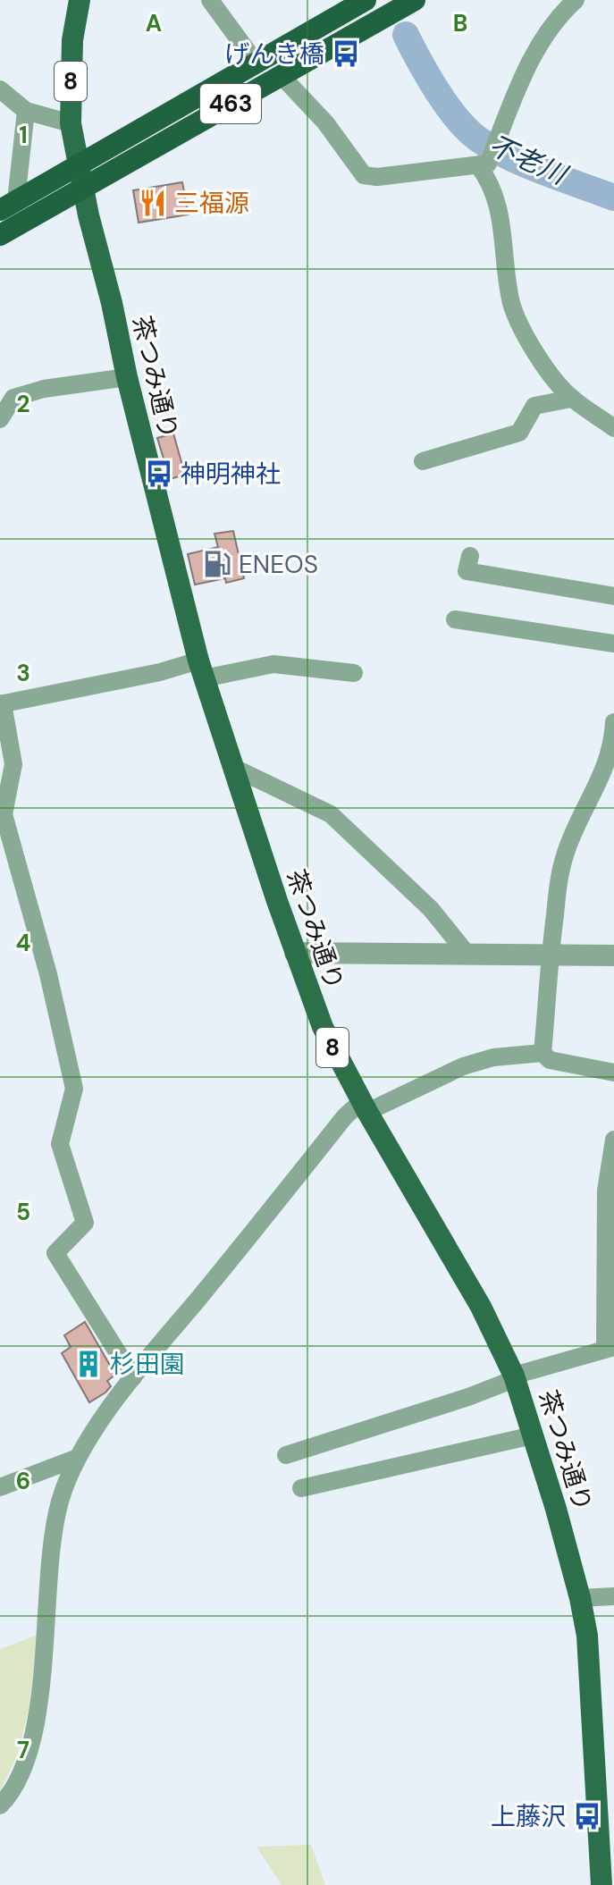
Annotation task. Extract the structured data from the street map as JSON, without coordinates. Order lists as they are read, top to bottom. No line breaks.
{"streets":{"highway":["463"],"main road":["8","茶つみ通り"]},"crossings":[["463","茶つみ通り"]],"water":["不老川"],"places":{"bus stop":["げんき橋","神明神社","上藤沢"],"restaurant":["三福源"],"fuel station":["ENEOS"],"building":["杉田園"]},"grid":{"columns":["A","B"],"rows":["1","2","3","4","5","6","7"]}}
